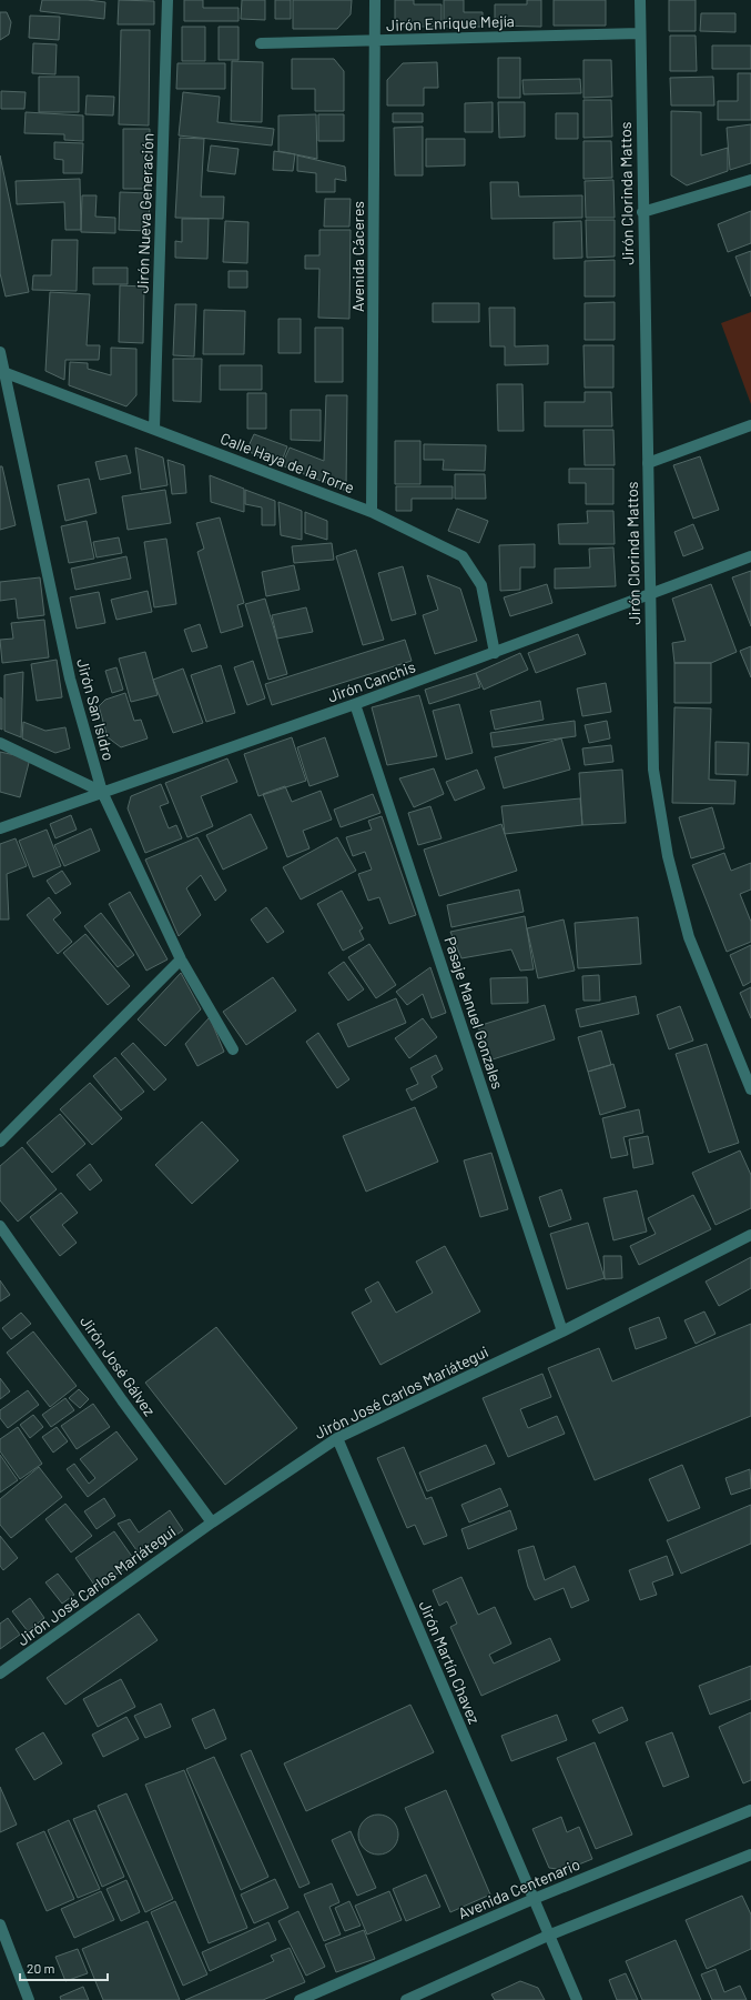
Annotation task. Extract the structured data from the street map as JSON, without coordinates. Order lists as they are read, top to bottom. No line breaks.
{"streets":{"street":["Jirón Enrique Mejía","Jirón Clorinda Mattos","Jirón Nueva Generación","Avenida Cáceres","Calle Haya de la Torre","Jirón Canchis","Jirón San Isidro","Pasaje Manuel Gonzales","Jirón José Gálvez","Jirón José Carlos Mariátegui","Jirón Martín Chavez","Avenida Centenario"]},"crossings":[["Jirón Enrique Mejía","Jirón Clorinda Mattos"],["Jirón Enrique Mejía","Avenida Cáceres"],["Jirón Clorinda Mattos","Jirón Canchis"],["Jirón Nueva Generación","Calle Haya de la Torre"],["Avenida Cáceres","Calle Haya de la Torre"],["Calle Haya de la Torre","Jirón Canchis"],["Calle Haya de la Torre","Jirón San Isidro"],["Jirón Canchis","Jirón San Isidro"],["Jirón Canchis","Pasaje Manuel Gonzales"],["Pasaje Manuel Gonzales","Jirón José Carlos Mariátegui"],["Jirón José Gálvez","Jirón José Carlos Mariátegui"],["Jirón José Carlos Mariátegui","Jirón Martín Chavez"],["Jirón Martín Chavez","Avenida Centenario"]],"scale_bar":"20 m"}
